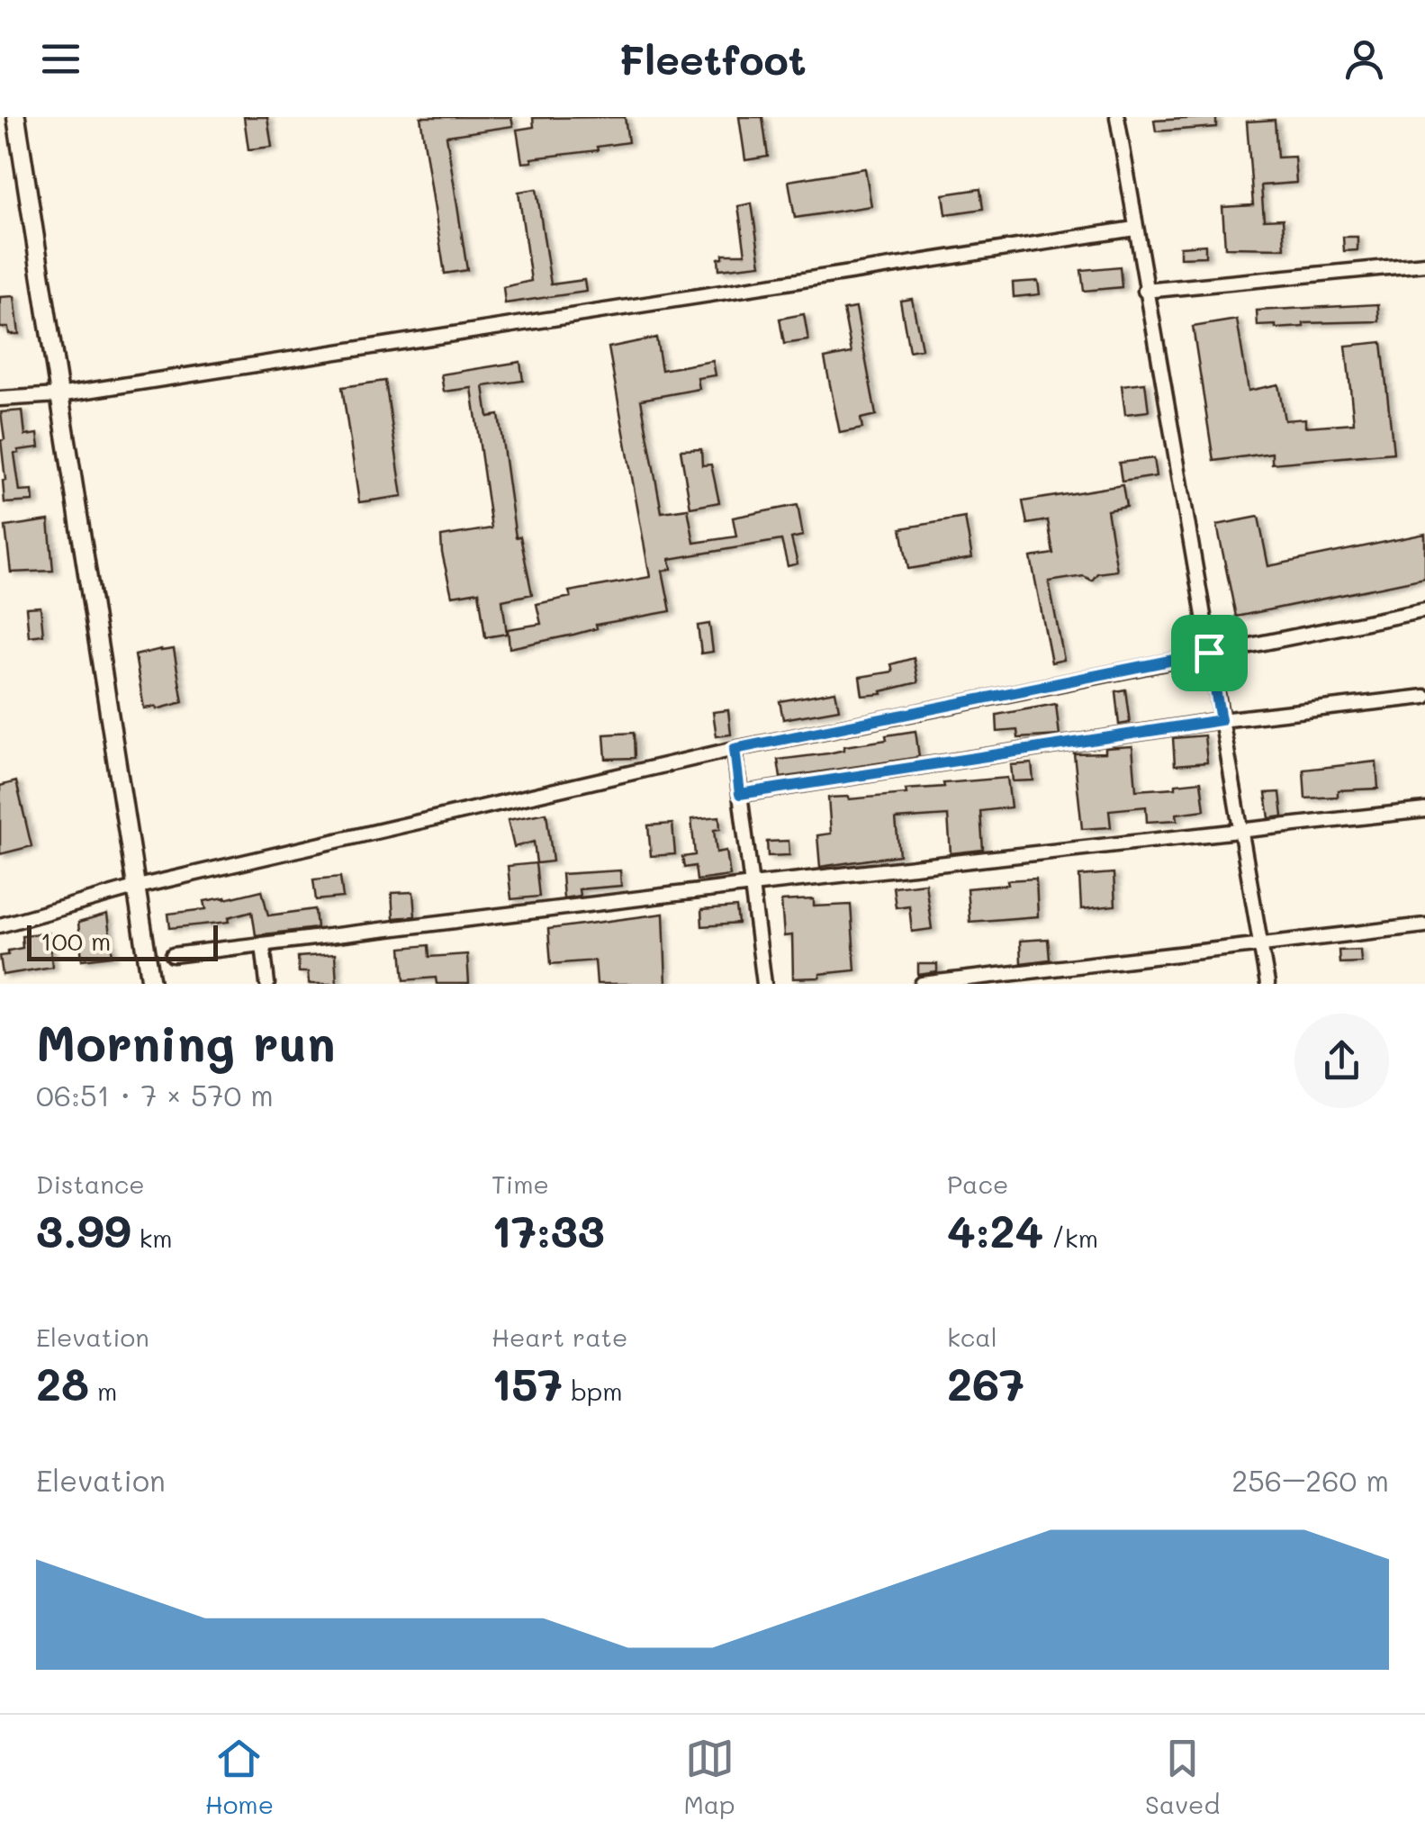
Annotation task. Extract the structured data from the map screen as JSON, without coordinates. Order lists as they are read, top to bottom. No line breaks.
{"scale_bar":"100 m","page":{"header":"Fleetfoot","scale":"100 m","heading":["Morning run","06:51 · 7 × 570 m"],"stats":[["Distance","3.99 km"],["Time","17:33"],["Pace","4:24 /km"],["Elevation","28 m"],["Heart rate","157 bpm"],["kcal","267"]],"chart":["Elevation","256–260 m"],"tabs":["Home","Map","Saved"]}}
